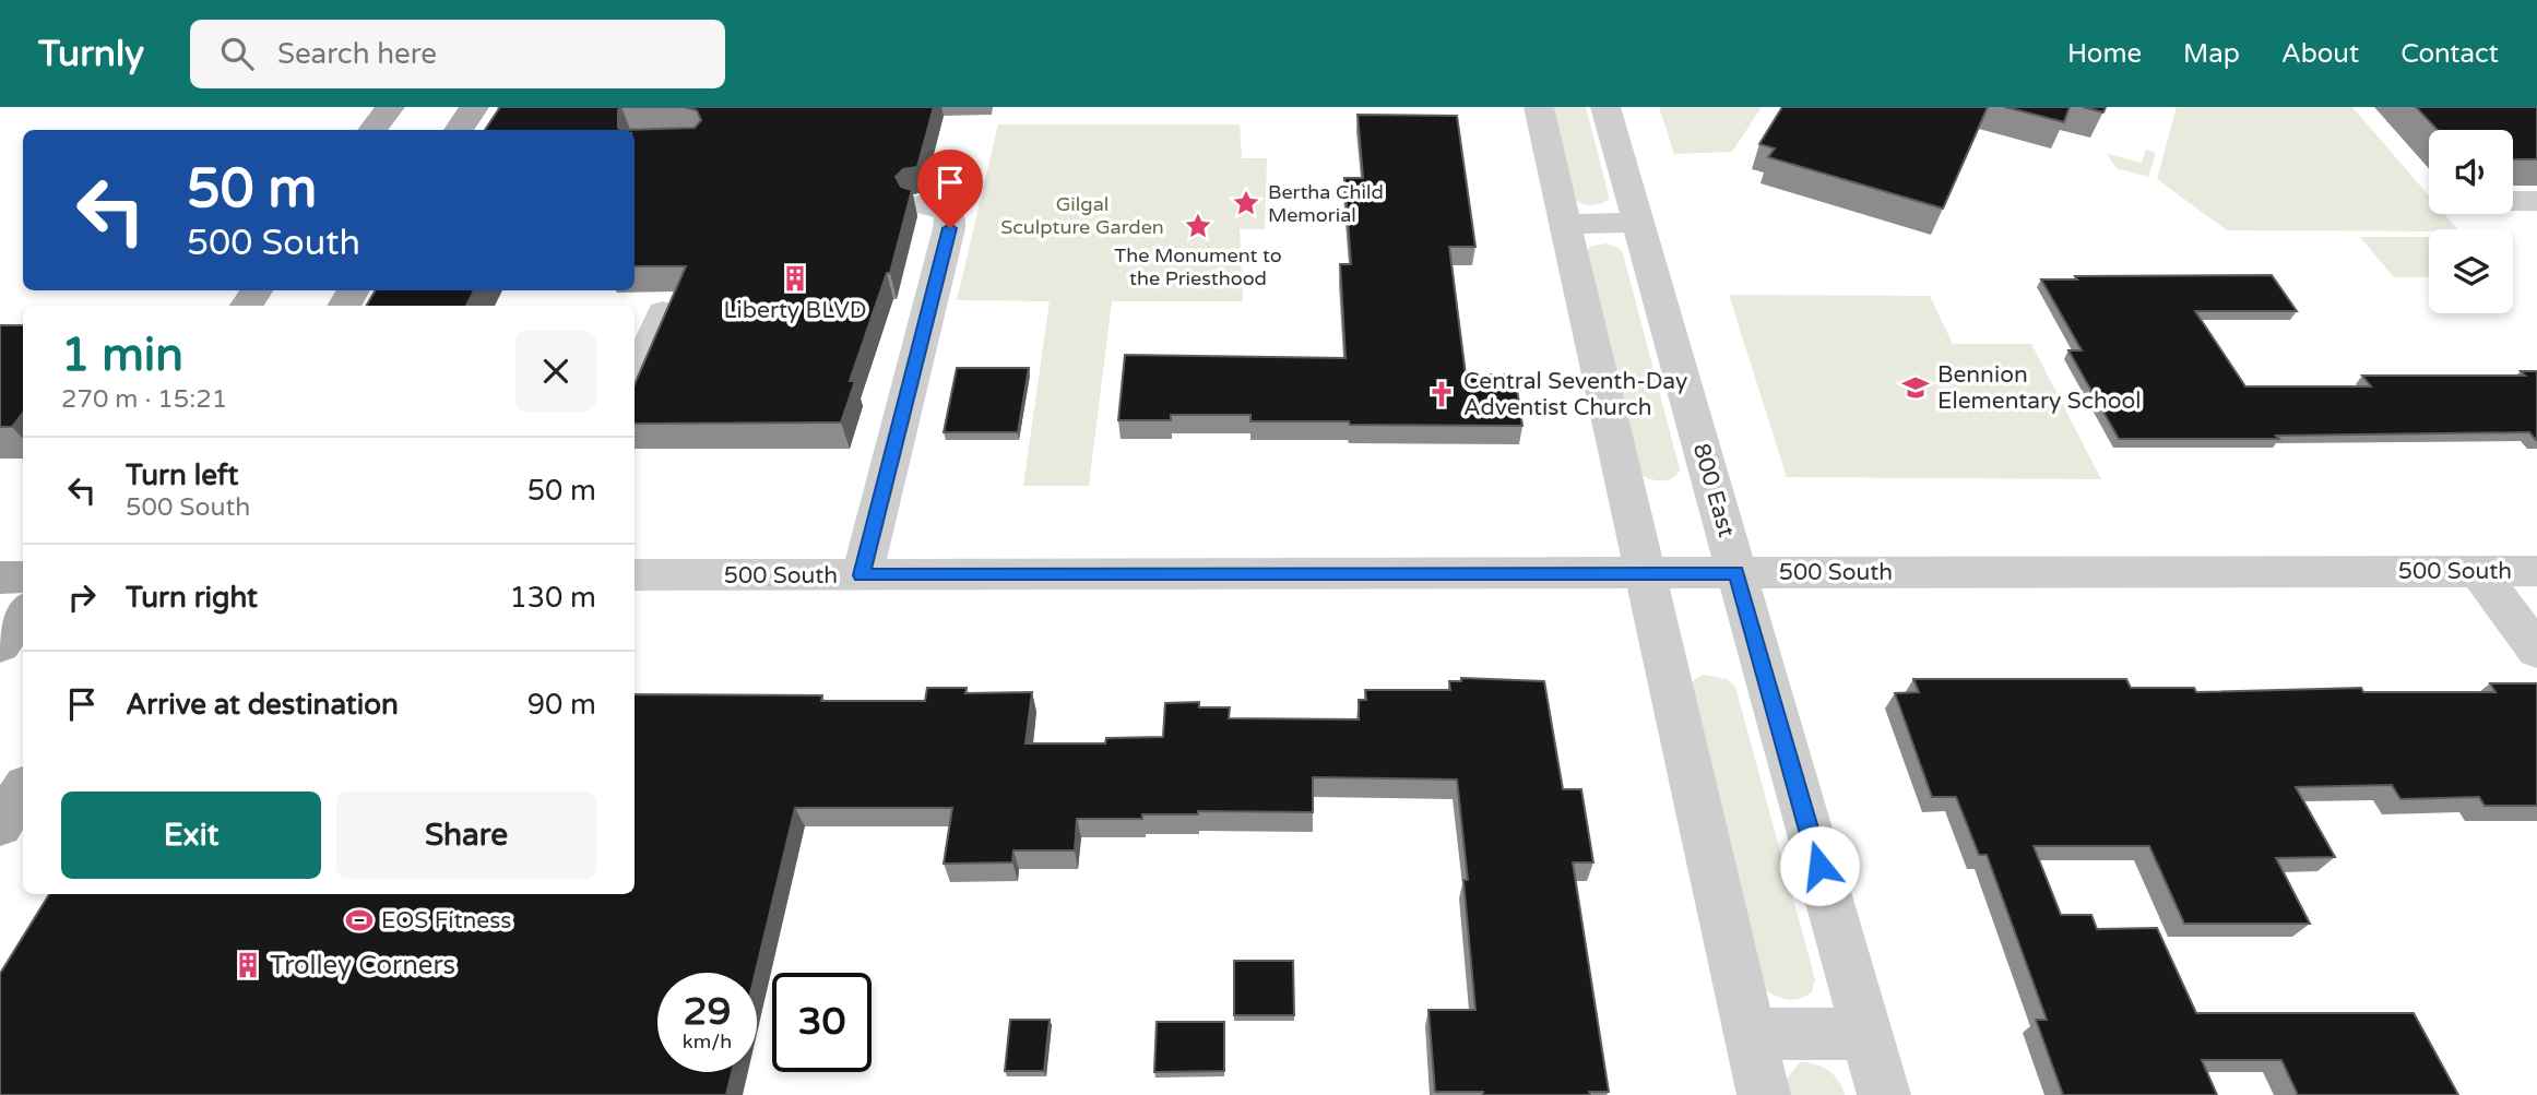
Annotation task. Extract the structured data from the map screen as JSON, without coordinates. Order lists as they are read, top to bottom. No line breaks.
{"streets":{"street":["800 East","500 South"]},"crossings":[["800 East","500 South"]],"parks":["Gilgal Sculpture Garden"],"places":{"place":["Bertha Child Memorial","The Monument to the Priesthood"],"building":["Liberty BLVD","Trolley Corners"],"school or university":["Bennion Elementary School"],"church":["Central Seventh-Day Adventist Church"],"sports":["EOS Fitness"]},"page":{"header":"Turnly","search":"Search here","nav":["Home","Map","About","Contact"],"turn":["50 m","500 South"],"heading":["1 min","270 m · 15:21"],"list":[{"name":"Turn left","note":"500 South","value":"50 m"},{"name":"Turn right","value":"130 m"},{"name":"Arrive at destination","value":"90 m"}],"buttons":["Exit","Share"],"speed":"29 km/h","limit":"30"}}
